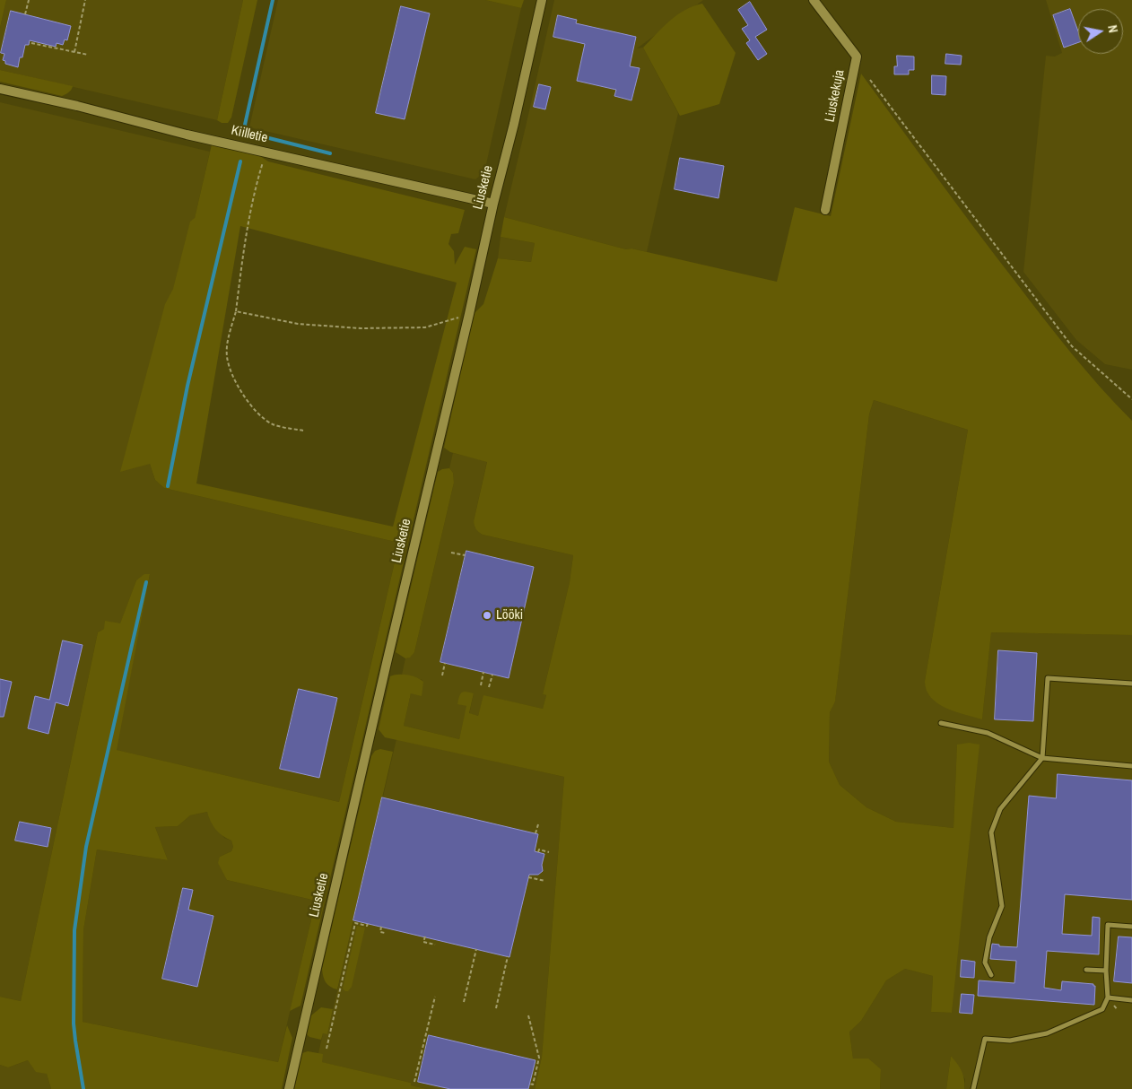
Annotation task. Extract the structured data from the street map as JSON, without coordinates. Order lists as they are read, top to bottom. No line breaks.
{"streets":{"street":["Liuskekuja","Kiilletie","Liusketie"]},"crossings":[["Kiilletie","Liusketie"]],"places":["Lööki"],"north":"right"}
